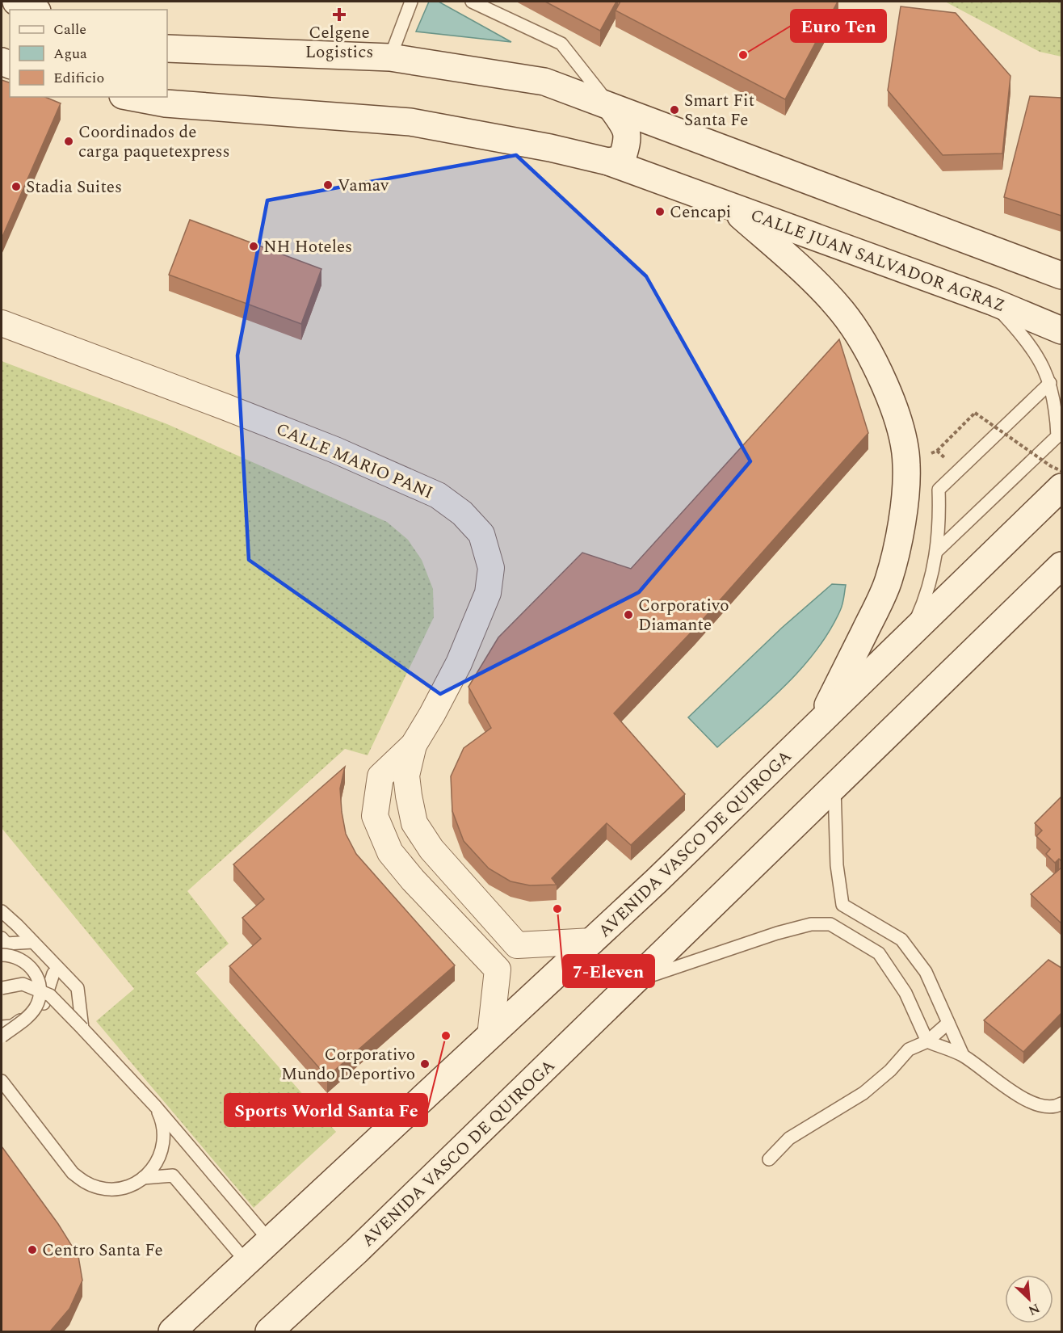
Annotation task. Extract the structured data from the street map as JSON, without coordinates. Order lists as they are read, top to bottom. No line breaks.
{"streets":{"street":["CALLE JUAN SALVADOR AGRAZ","CALLE MARIO PANI","AVENIDA VASCO DE QUIROGA"]},"crossings":[["CALLE MARIO PANI","AVENIDA VASCO DE QUIROGA"]],"places":{"health":["Celgene Logistics"],"other":["Euro Ten","Smart Fit Santa Fe","Coordinados de carga paquetexpress","Vamav","Stadia Suites","Cencapi","NH Hoteles","Corporativo Diamante","7-Eleven","Sports World Santa Fe","Corporativo Mundo Deportivo","Centro Santa Fe"]},"legend":["Calle","Agua","Edificio"],"north":"bottom right"}
